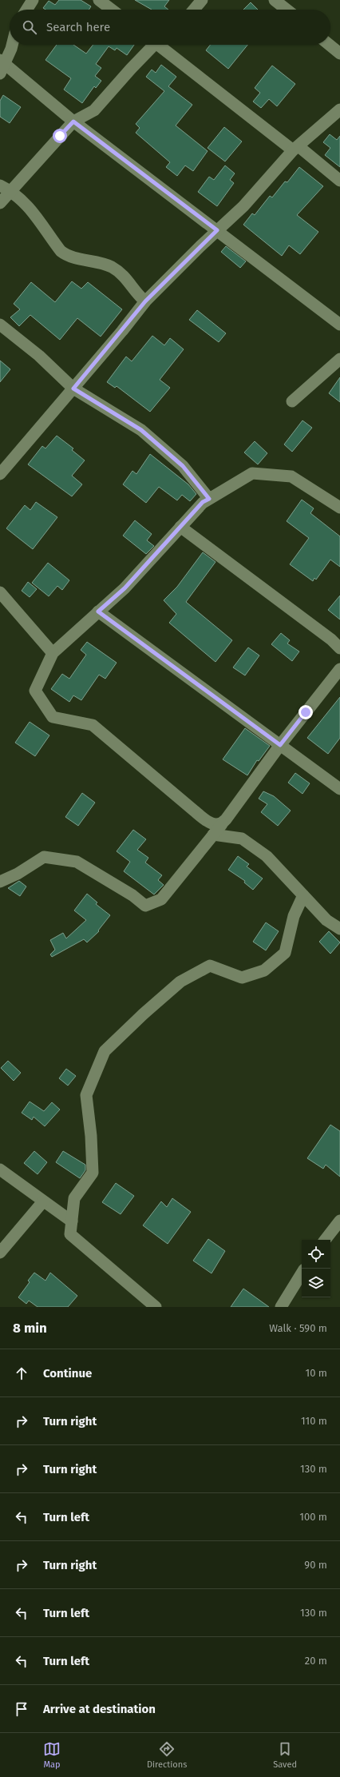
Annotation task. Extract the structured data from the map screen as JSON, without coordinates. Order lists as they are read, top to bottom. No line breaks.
{"page":{"search":"Search here","heading":["8 min","Walk · 590 m"],"list":[["Continue","10 m"],["Turn right","110 m"],["Turn right","130 m"],["Turn left","100 m"],["Turn right","90 m"],["Turn left","130 m"],["Turn left","20 m"],"Arrive at destination"],"nav":["Map","Directions","Saved"]}}
